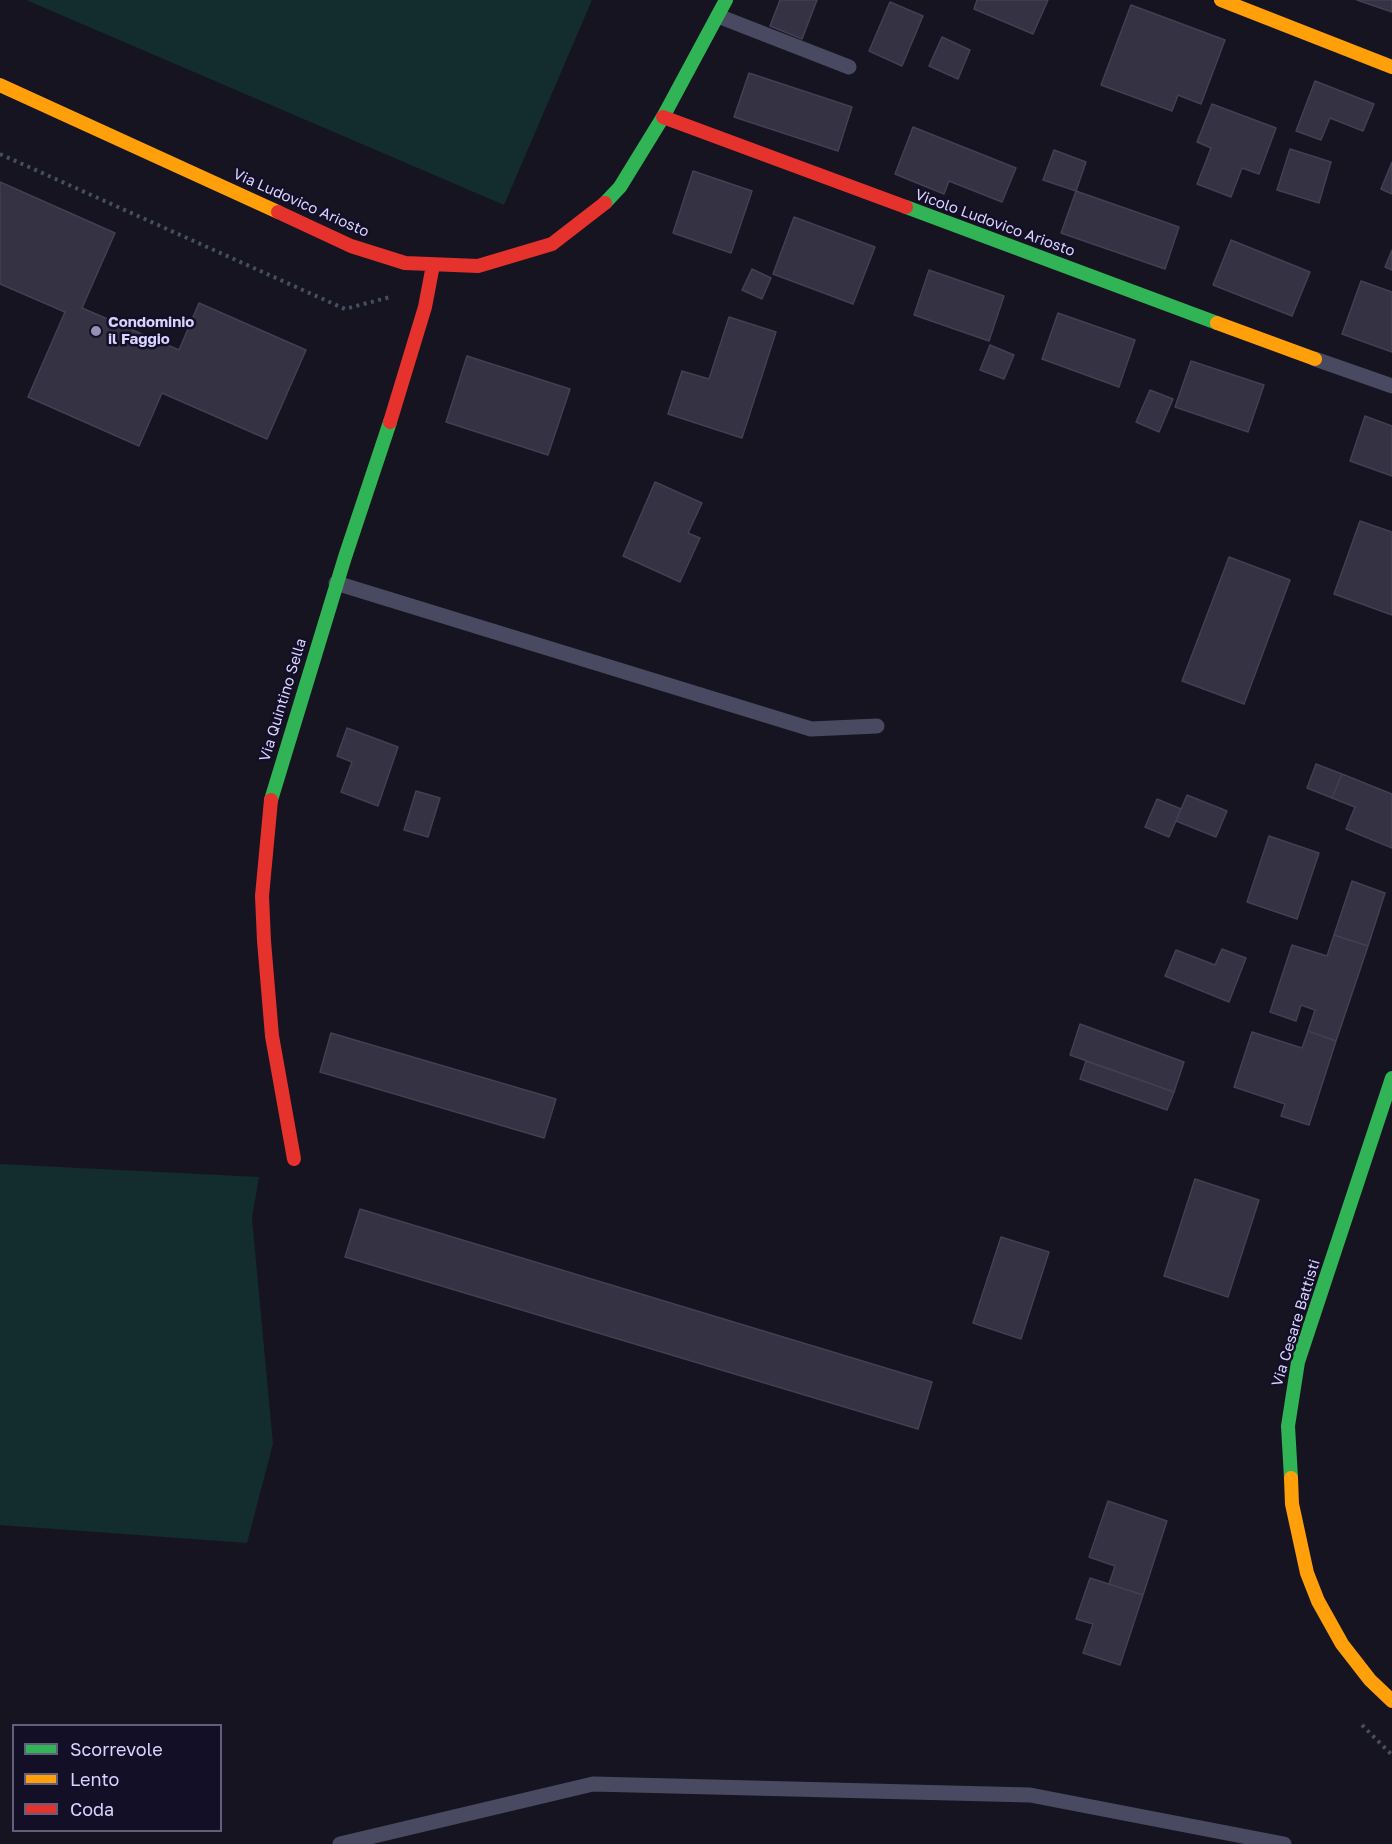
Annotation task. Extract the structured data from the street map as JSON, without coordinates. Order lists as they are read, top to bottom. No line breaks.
{"streets":{"street":["Via Ludovico Ariosto","Vicolo Ludovico Ariosto","Via Quintino Sella","Via Cesare Battisti"]},"crossings":[["Via Ludovico Ariosto","Vicolo Ludovico Ariosto"],["Via Ludovico Ariosto","Via Quintino Sella"]],"places":["Condominio il Faggio"],"legend":["Scorrevole","Lento","Coda"]}
